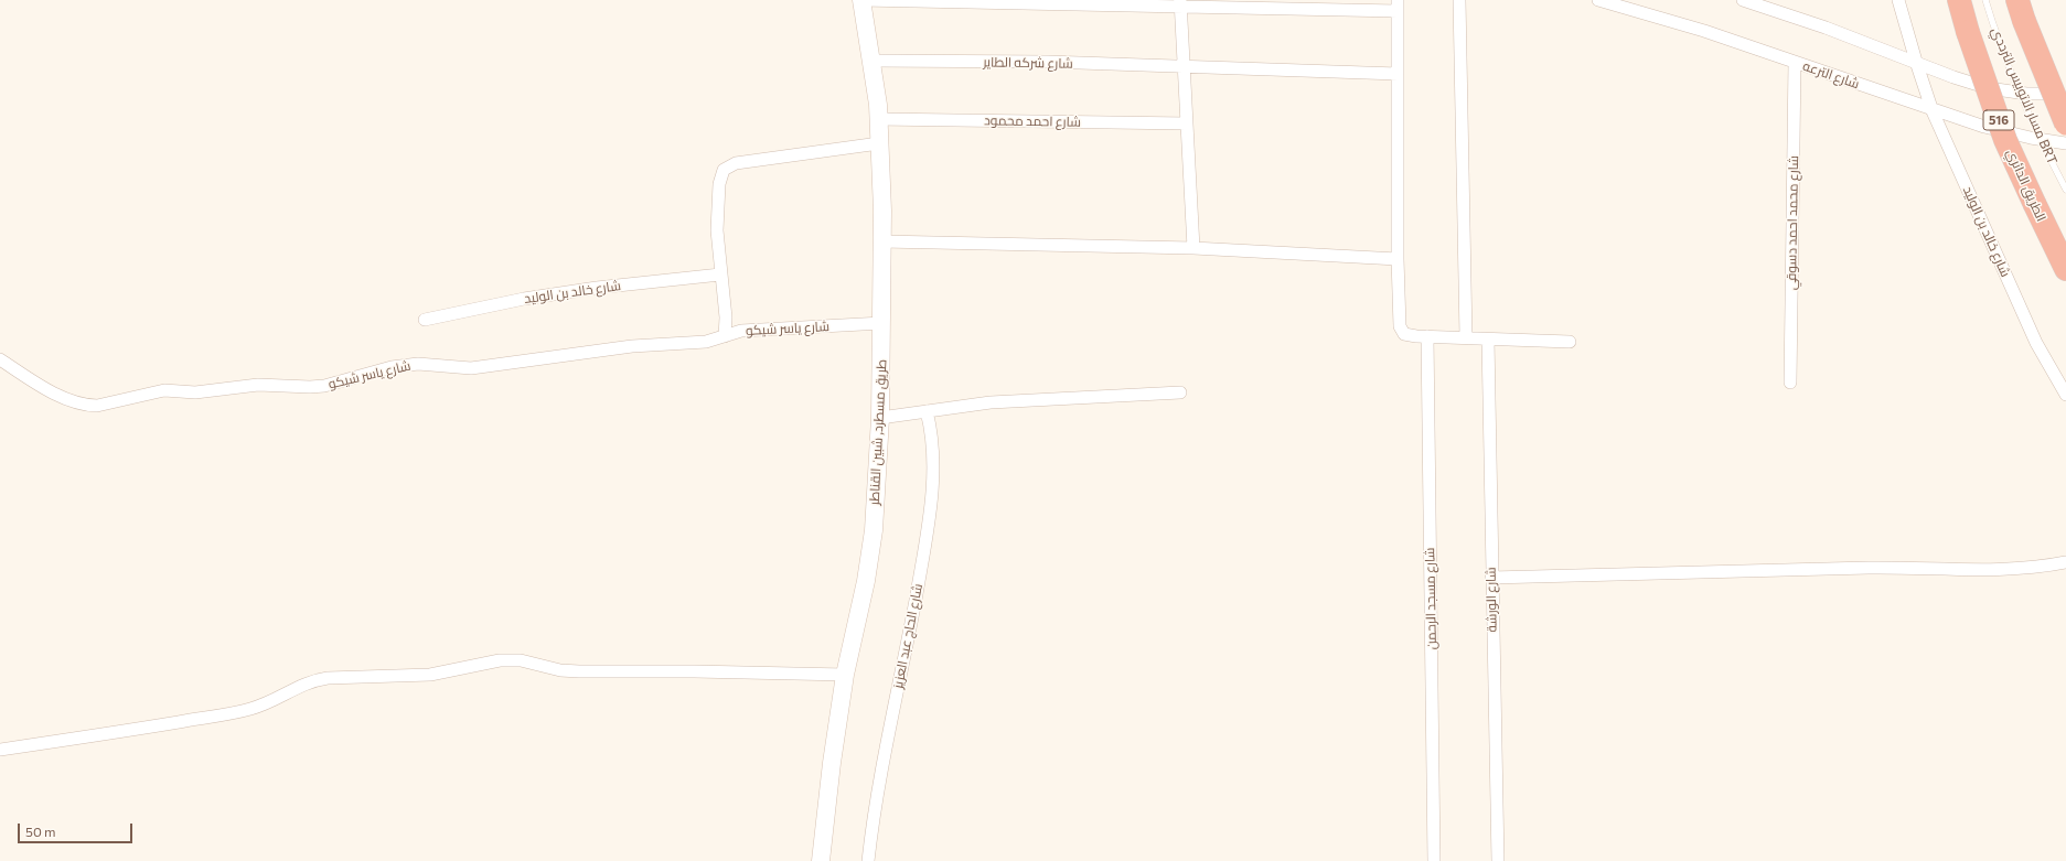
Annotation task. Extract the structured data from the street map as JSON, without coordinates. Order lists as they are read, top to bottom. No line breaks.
{"streets":{"highway":["516","الطريق الدائري"],"main road":["طريق مسطرد, شبين القناطر"],"street":["شارع شركه الطاير","شارع الترعه","شارع احمد محمود","شارع محمد احمد دسوقي","شارع خالد بن الوليد","شارع ياسر شيكو","شارع مسجد الرحمن","شارع الورشة","شارع الحاج عبد العزيز"],"lane":["مسار الاتوبيس الترددي BRT"]},"crossings":[["شارع شركه الطاير","طريق مسطرد, شبين القناطر"],["شارع الترعه","شارع محمد احمد دسوقي"],["شارع الترعه","شارع خالد بن الوليد"],["شارع احمد محمود","طريق مسطرد, شبين القناطر"],["شارع ياسر شيكو","طريق مسطرد, شبين القناطر"]],"scale_bar":"50 m"}
